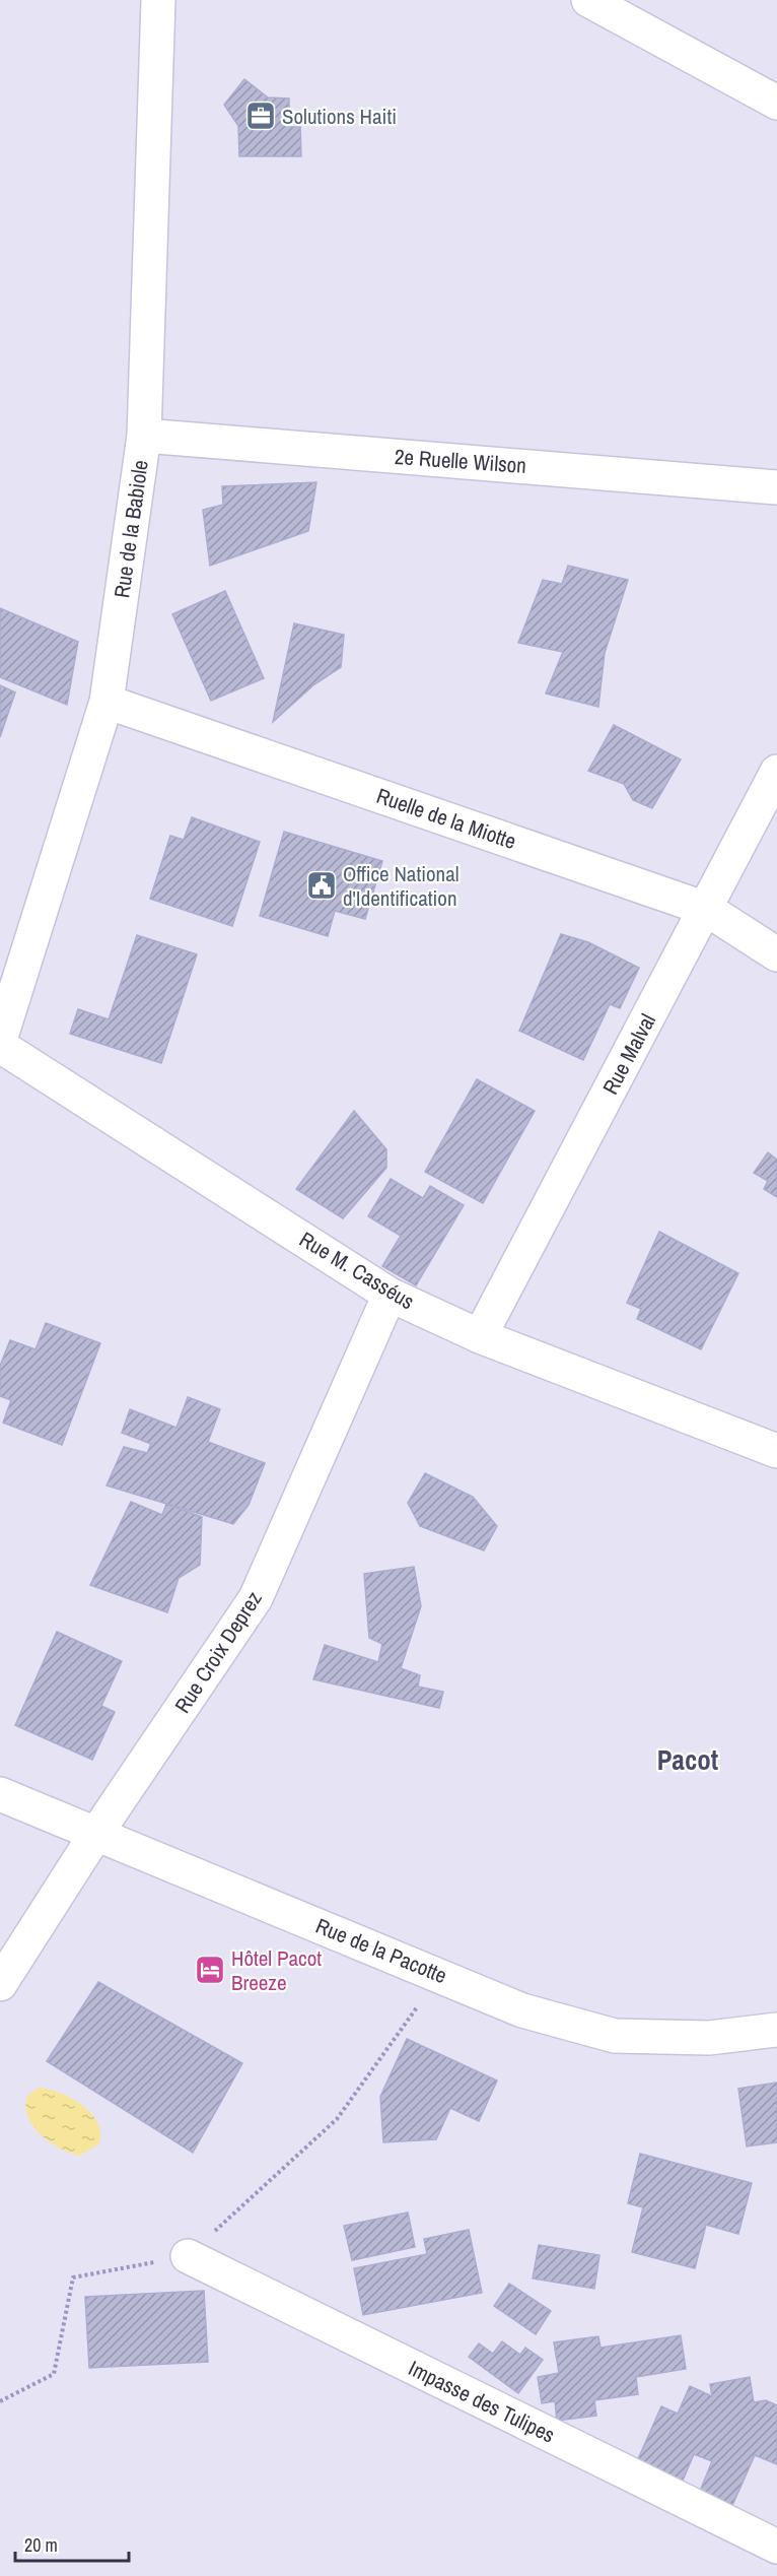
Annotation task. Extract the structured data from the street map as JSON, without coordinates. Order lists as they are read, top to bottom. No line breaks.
{"streets":{"street":["2e Ruelle Wilson","Rue de la Babiole","Ruelle de la Miotte","Rue Malval","Rue M. Casséus","Rue Croix Deprez","Rue de la Pacotte","Impasse des Tulipes"]},"crossings":[["2e Ruelle Wilson","Rue de la Babiole"],["Rue de la Babiole","Ruelle de la Miotte"],["Ruelle de la Miotte","Rue Malval"],["Rue Malval","Rue M. Casséus"],["Rue M. Casséus","Rue Croix Deprez"],["Rue Croix Deprez","Rue de la Pacotte"]],"districts":["Pacot"],"places":{"office":["Solutions Haiti"],"public building":["Office National d'Identification"],"hotel":["Hôtel Pacot Breeze"]},"scale_bar":"20 m"}
